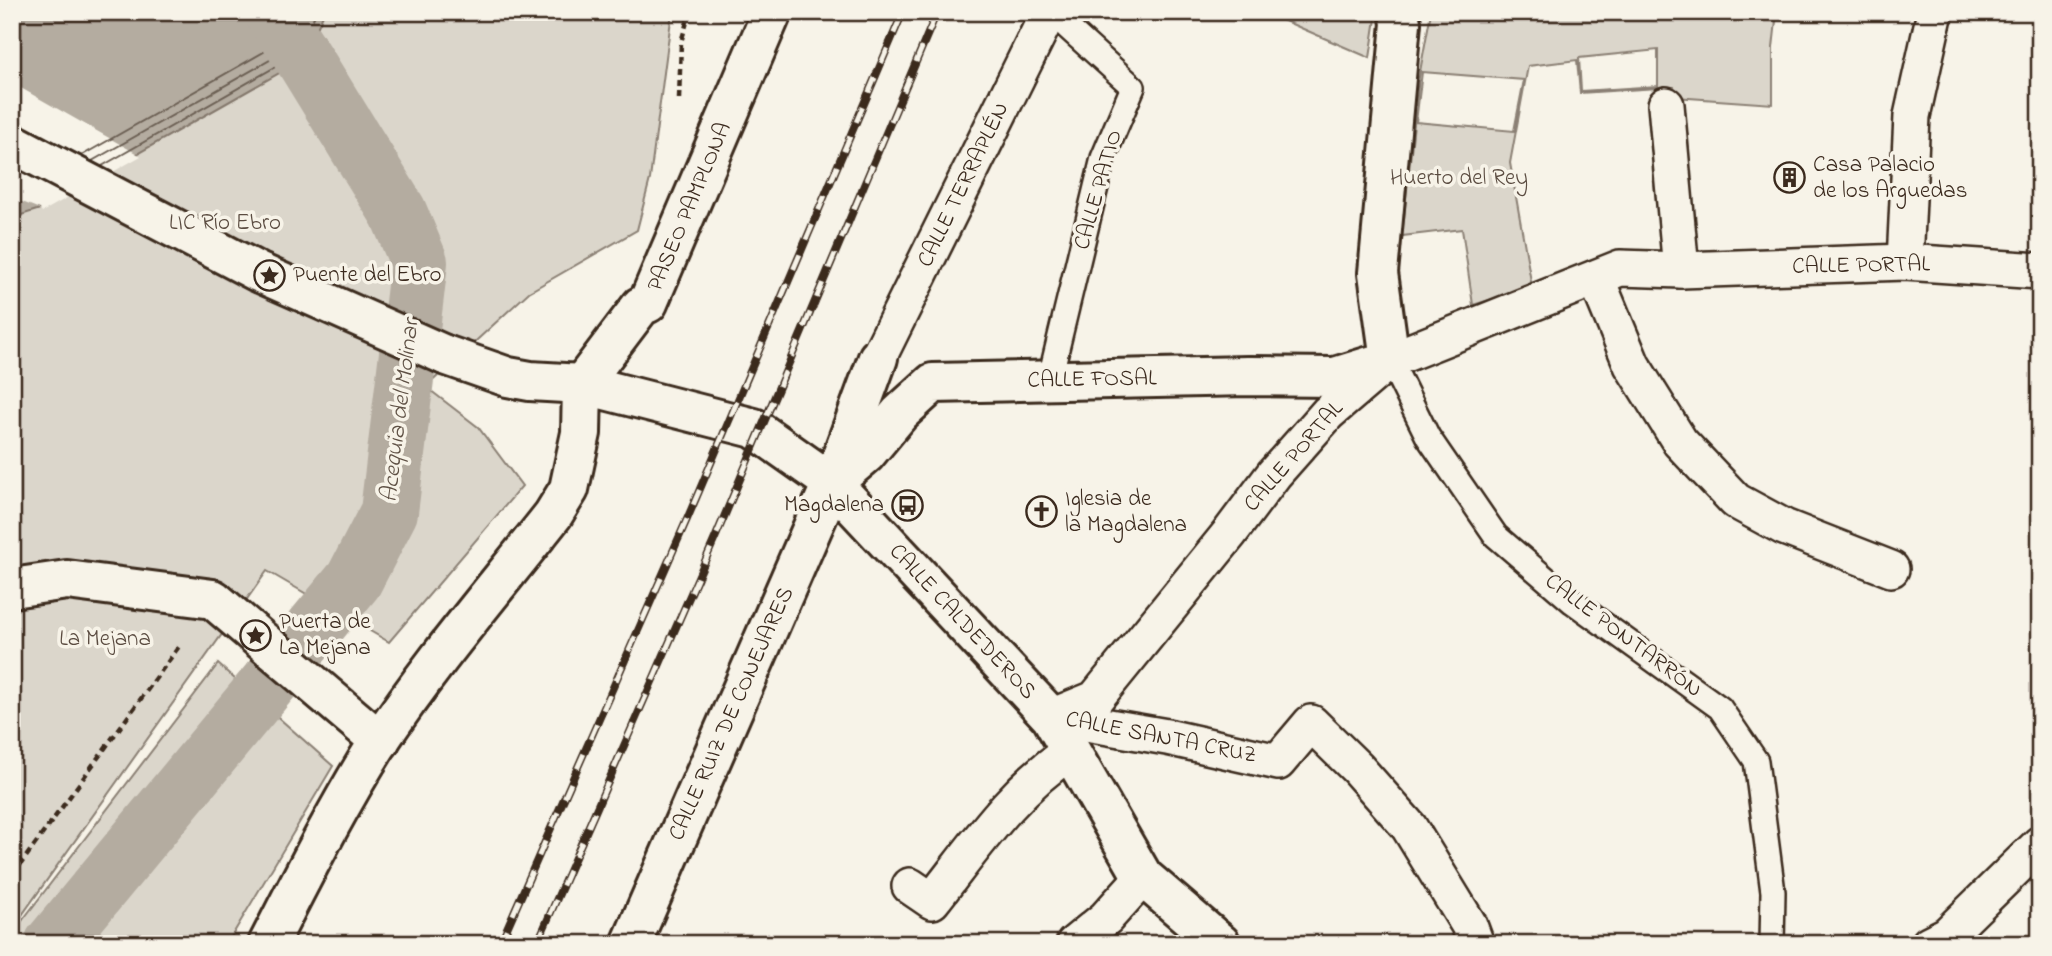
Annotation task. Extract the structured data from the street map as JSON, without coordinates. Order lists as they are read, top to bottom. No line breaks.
{"streets":{"street":["CALLE TERRAPLÉN","PASEO PAMPLONA","CALLE PORTAL","CALLE FOSAL","CALLE CALDEDEROS","CALLE RUIZ DE CONEJARES","CALLE SANTA CRUZ"],"lane":["CALLE PATIO","CALLE PONTARRÓN"]},"crossings":[["CALLE TERRAPLÉN","CALLE PATIO"],["CALLE TERRAPLÉN","CALLE RUIZ DE CONEJARES"],["CALLE PATIO","CALLE FOSAL"],["PASEO PAMPLONA","CALLE CALDEDEROS"],["CALLE PORTAL","CALLE FOSAL"],["CALLE PORTAL","CALLE CALDEDEROS"],["CALLE PORTAL","CALLE PONTARRÓN"],["CALLE PORTAL","CALLE SANTA CRUZ"],["CALLE FOSAL","CALLE CALDEDEROS"],["CALLE FOSAL","CALLE PONTARRÓN"],["CALLE FOSAL","CALLE RUIZ DE CONEJARES"],["CALLE CALDEDEROS","CALLE RUIZ DE CONEJARES"],["CALLE CALDEDEROS","CALLE SANTA CRUZ"]],"water":["Acequia del Molinar"],"parks":["Huerto del Rey","LIC Río Ebro","La Mejana"],"places":{"building":["Casa Palacio de los Arguedas"],"place":["Puente del Ebro","Puerta de La Mejana"],"bus stop":["Magdalena"],"church":["Iglesia de la Magdalena"]}}
